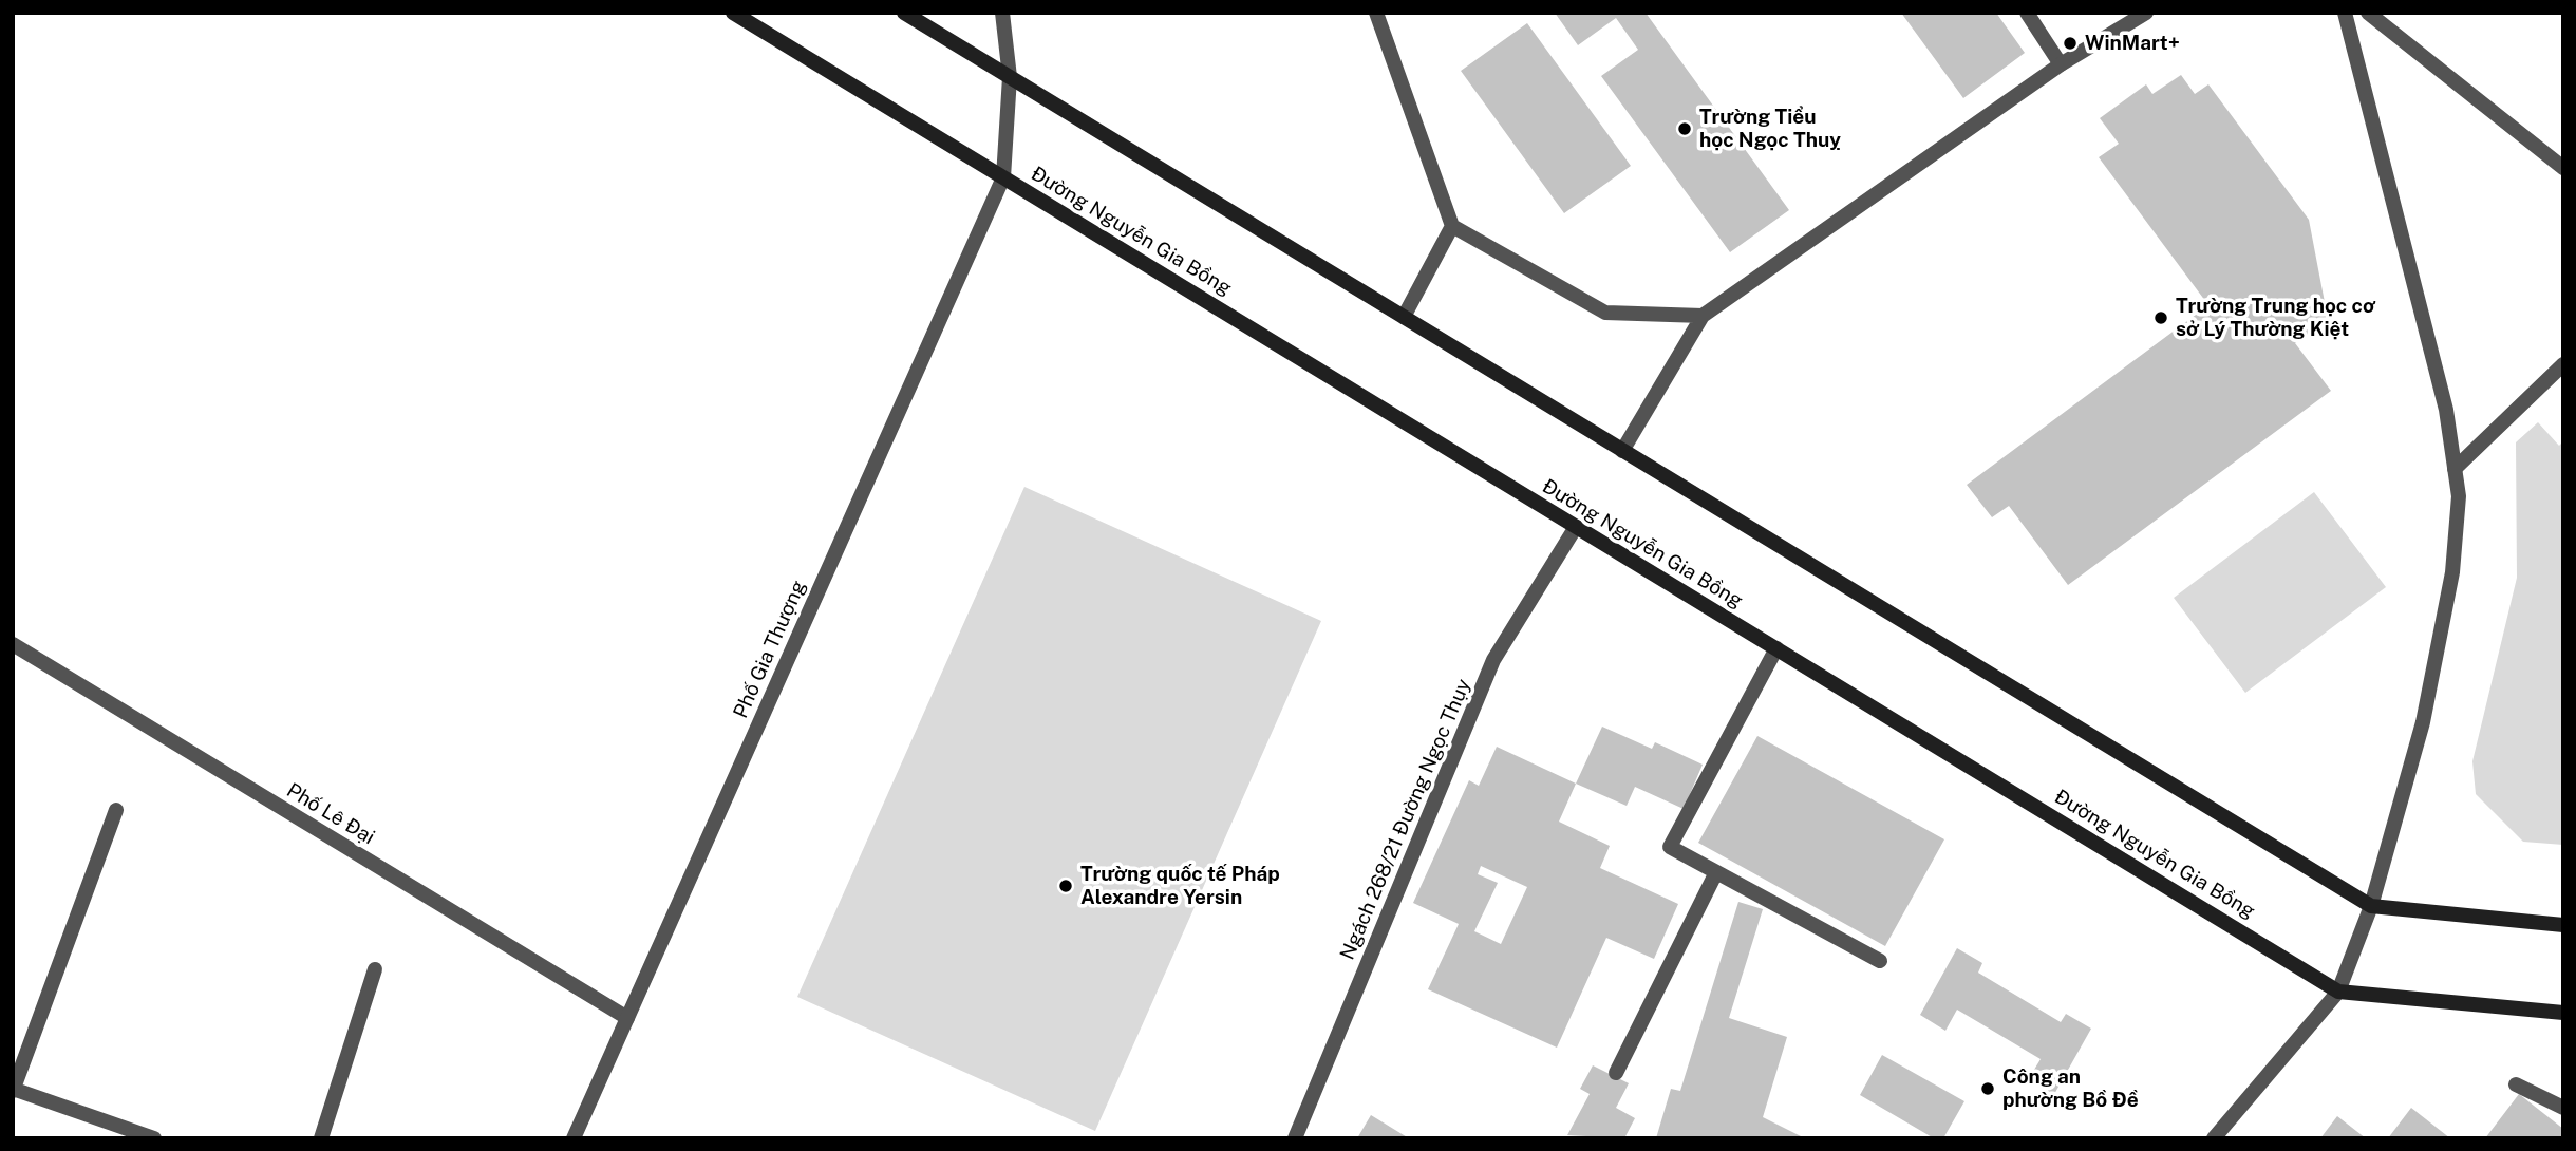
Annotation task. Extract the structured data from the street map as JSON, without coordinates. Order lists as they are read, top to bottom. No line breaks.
{"streets":{"main road":["Đường Nguyễn Gia Bồng"],"street":["Phố Gia Thượng","Phố Lê Đại","Ngách 268/21 Đường Ngọc Thụy"]},"crossings":[["Đường Nguyễn Gia Bồng","Phố Gia Thượng"],["Đường Nguyễn Gia Bồng","Ngách 268/21 Đường Ngọc Thụy"],["Phố Gia Thượng","Phố Lê Đại"]],"places":["WinMart+","Trường Tiểu học Ngọc Thuỵ","Trường Trung học cơ sở Lý Thường Kiệt","Trường quốc tế Pháp Alexandre Yersin","Công an phường Bồ Đề"]}
